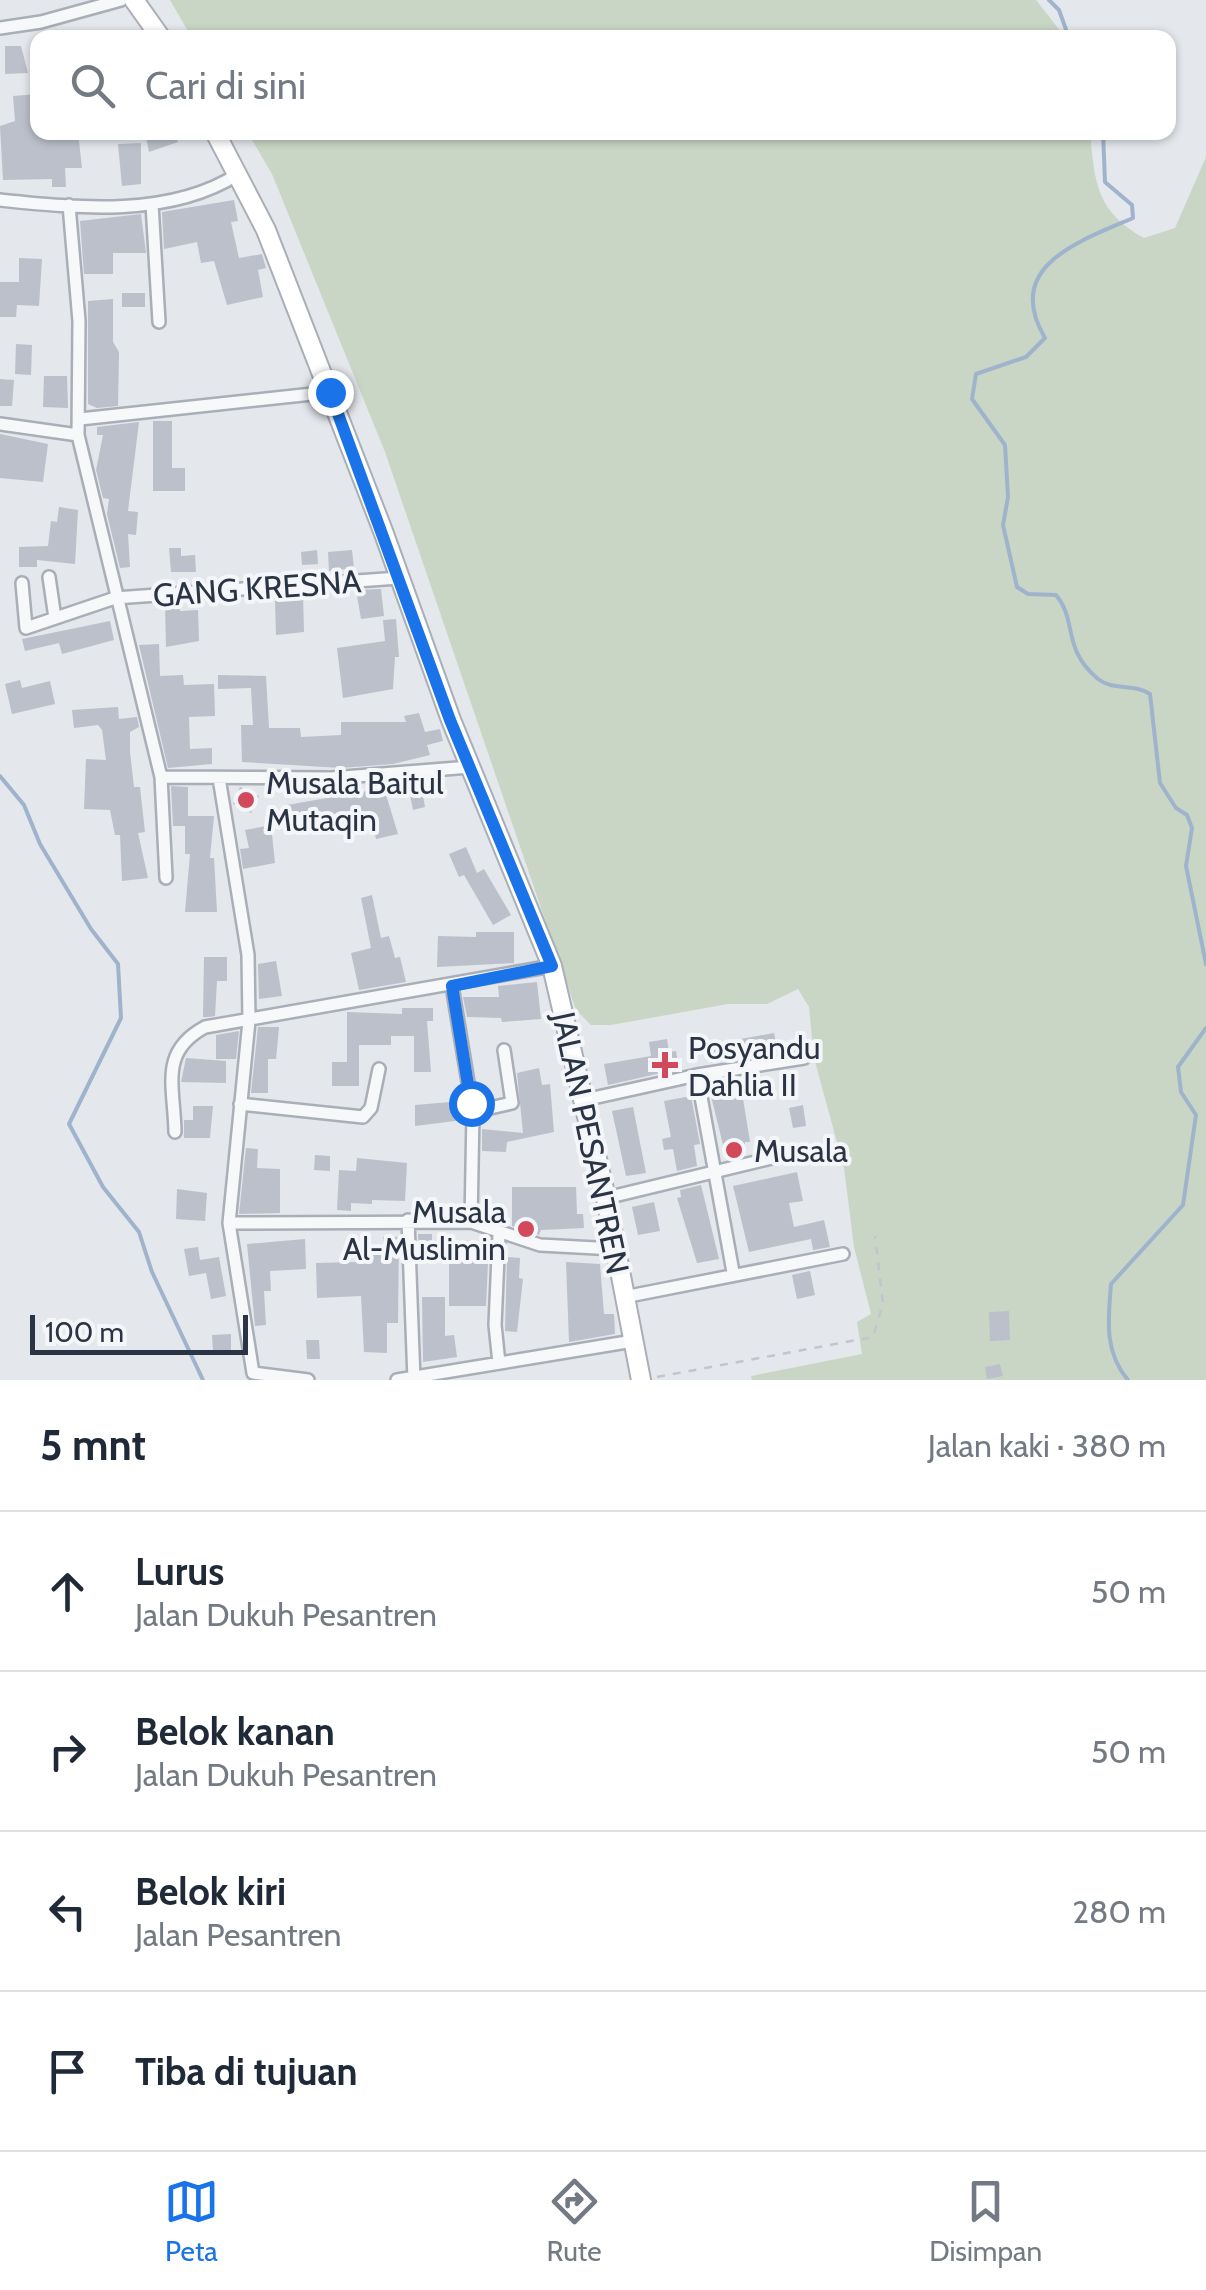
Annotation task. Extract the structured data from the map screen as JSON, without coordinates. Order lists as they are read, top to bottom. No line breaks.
{"streets":{"main road":["JALAN PESANTREN"],"street":["GANG KRESNA"]},"crossings":[["GANG KRESNA","JALAN PESANTREN"]],"places":{"other":["Musala Baitul Mutaqin","Musala","Musala Al-Muslimin"],"health":["Posyandu Dahlia II"]},"scale_bar":"100 m","page":{"search":"Cari di sini","scale":"100 m","heading":["5 mnt","Jalan kaki · 380 m"],"list":[["Lurus","Jalan Dukuh Pesantren","50 m"],["Belok kanan","Jalan Dukuh Pesantren","50 m"],["Belok kiri","Jalan Pesantren","280 m"],"Tiba di tujuan"],"nav":["Peta","Rute","Disimpan"]}}
